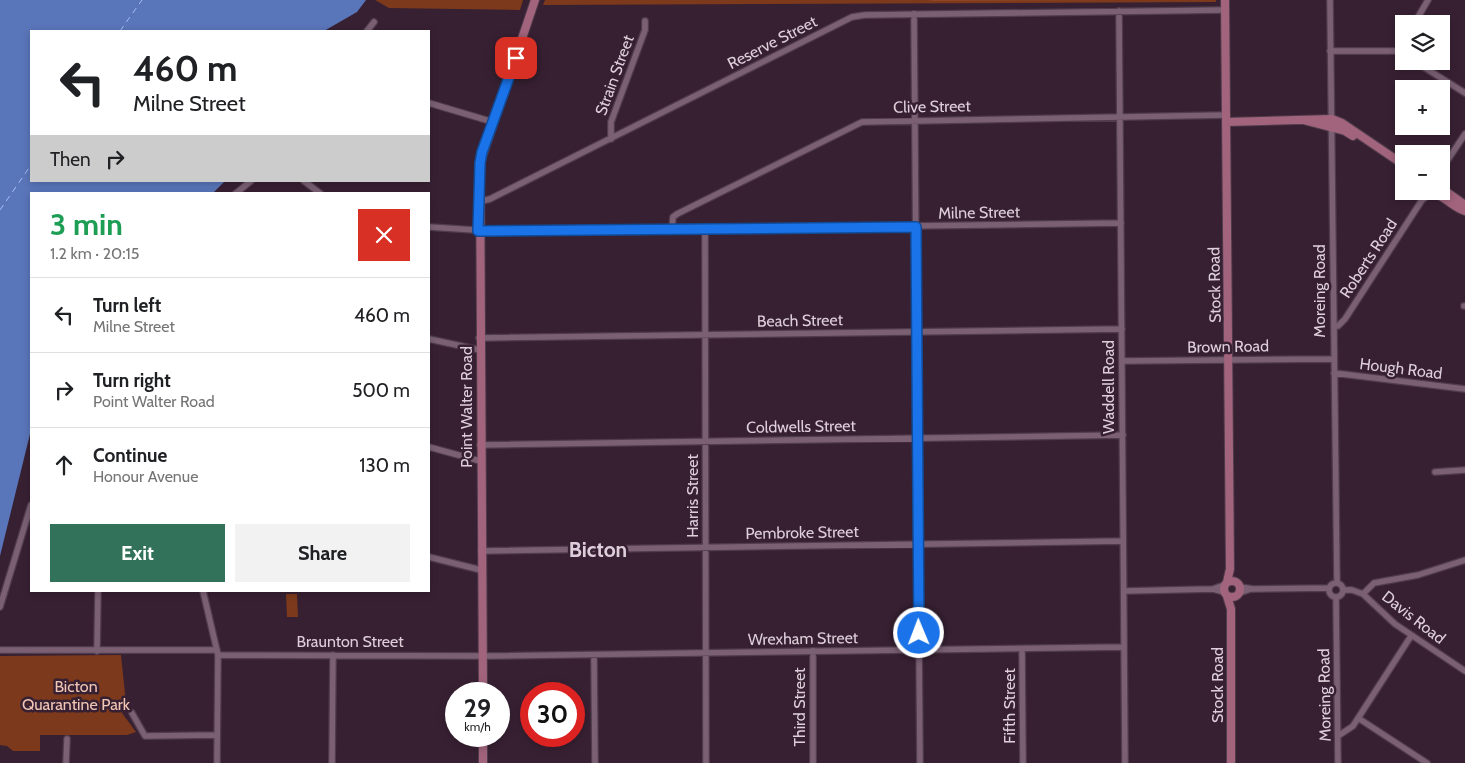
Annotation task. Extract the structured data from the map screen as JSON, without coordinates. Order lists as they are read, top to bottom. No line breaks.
{"streets":{"street":["Reserve Street","Strain Street","Clive Street","Milne Street","Roberts Road","Stock Road","Moreing Road","Beach Street","Brown Road","Hough Road","Waddell Road","Point Walter Road","Coldwells Street","Harris Street","Pembroke Street","Davis Road","Wrexham Street","Braunton Street","Fifth Street","Third Street"]},"crossings":[["Reserve Street","Strain Street"],["Reserve Street","Stock Road"],["Reserve Street","Waddell Road"],["Reserve Street","Point Walter Road"],["Clive Street","Milne Street"],["Clive Street","Stock Road"],["Clive Street","Moreing Road"],["Clive Street","Waddell Road"],["Milne Street","Waddell Road"],["Milne Street","Point Walter Road"],["Milne Street","Harris Street"],["Roberts Road","Moreing Road"],["Stock Road","Brown Road"],["Moreing Road","Brown Road"],["Moreing Road","Hough Road"],["Moreing Road","Davis Road"],["Beach Street","Waddell Road"],["Beach Street","Point Walter Road"],["Beach Street","Harris Street"],["Brown Road","Waddell Road"],["Waddell Road","Coldwells Street"],["Waddell Road","Pembroke Street"],["Waddell Road","Wrexham Street"],["Point Walter Road","Coldwells Street"],["Point Walter Road","Pembroke Street"],["Point Walter Road","Wrexham Street"],["Point Walter Road","Braunton Street"],["Coldwells Street","Harris Street"],["Harris Street","Pembroke Street"],["Harris Street","Wrexham Street"],["Wrexham Street","Braunton Street"],["Wrexham Street","Fifth Street"],["Wrexham Street","Third Street"]],"districts":["Bicton"],"parks":["Bicton Quarantine Park"],"page":{"map_buttons":["+","−"],"turn":["460 m","Milne Street"],"then":"Then","heading":["3 min","1.2 km · 20:15"],"list":[{"name":"Turn left","note":"Milne Street","value":"460 m"},{"name":"Turn right","note":"Point Walter Road","value":"500 m"},{"name":"Continue","note":"Honour Avenue","value":"130 m"}],"buttons":["Exit","Share"],"speed":"29 km/h","limit":"30"}}
